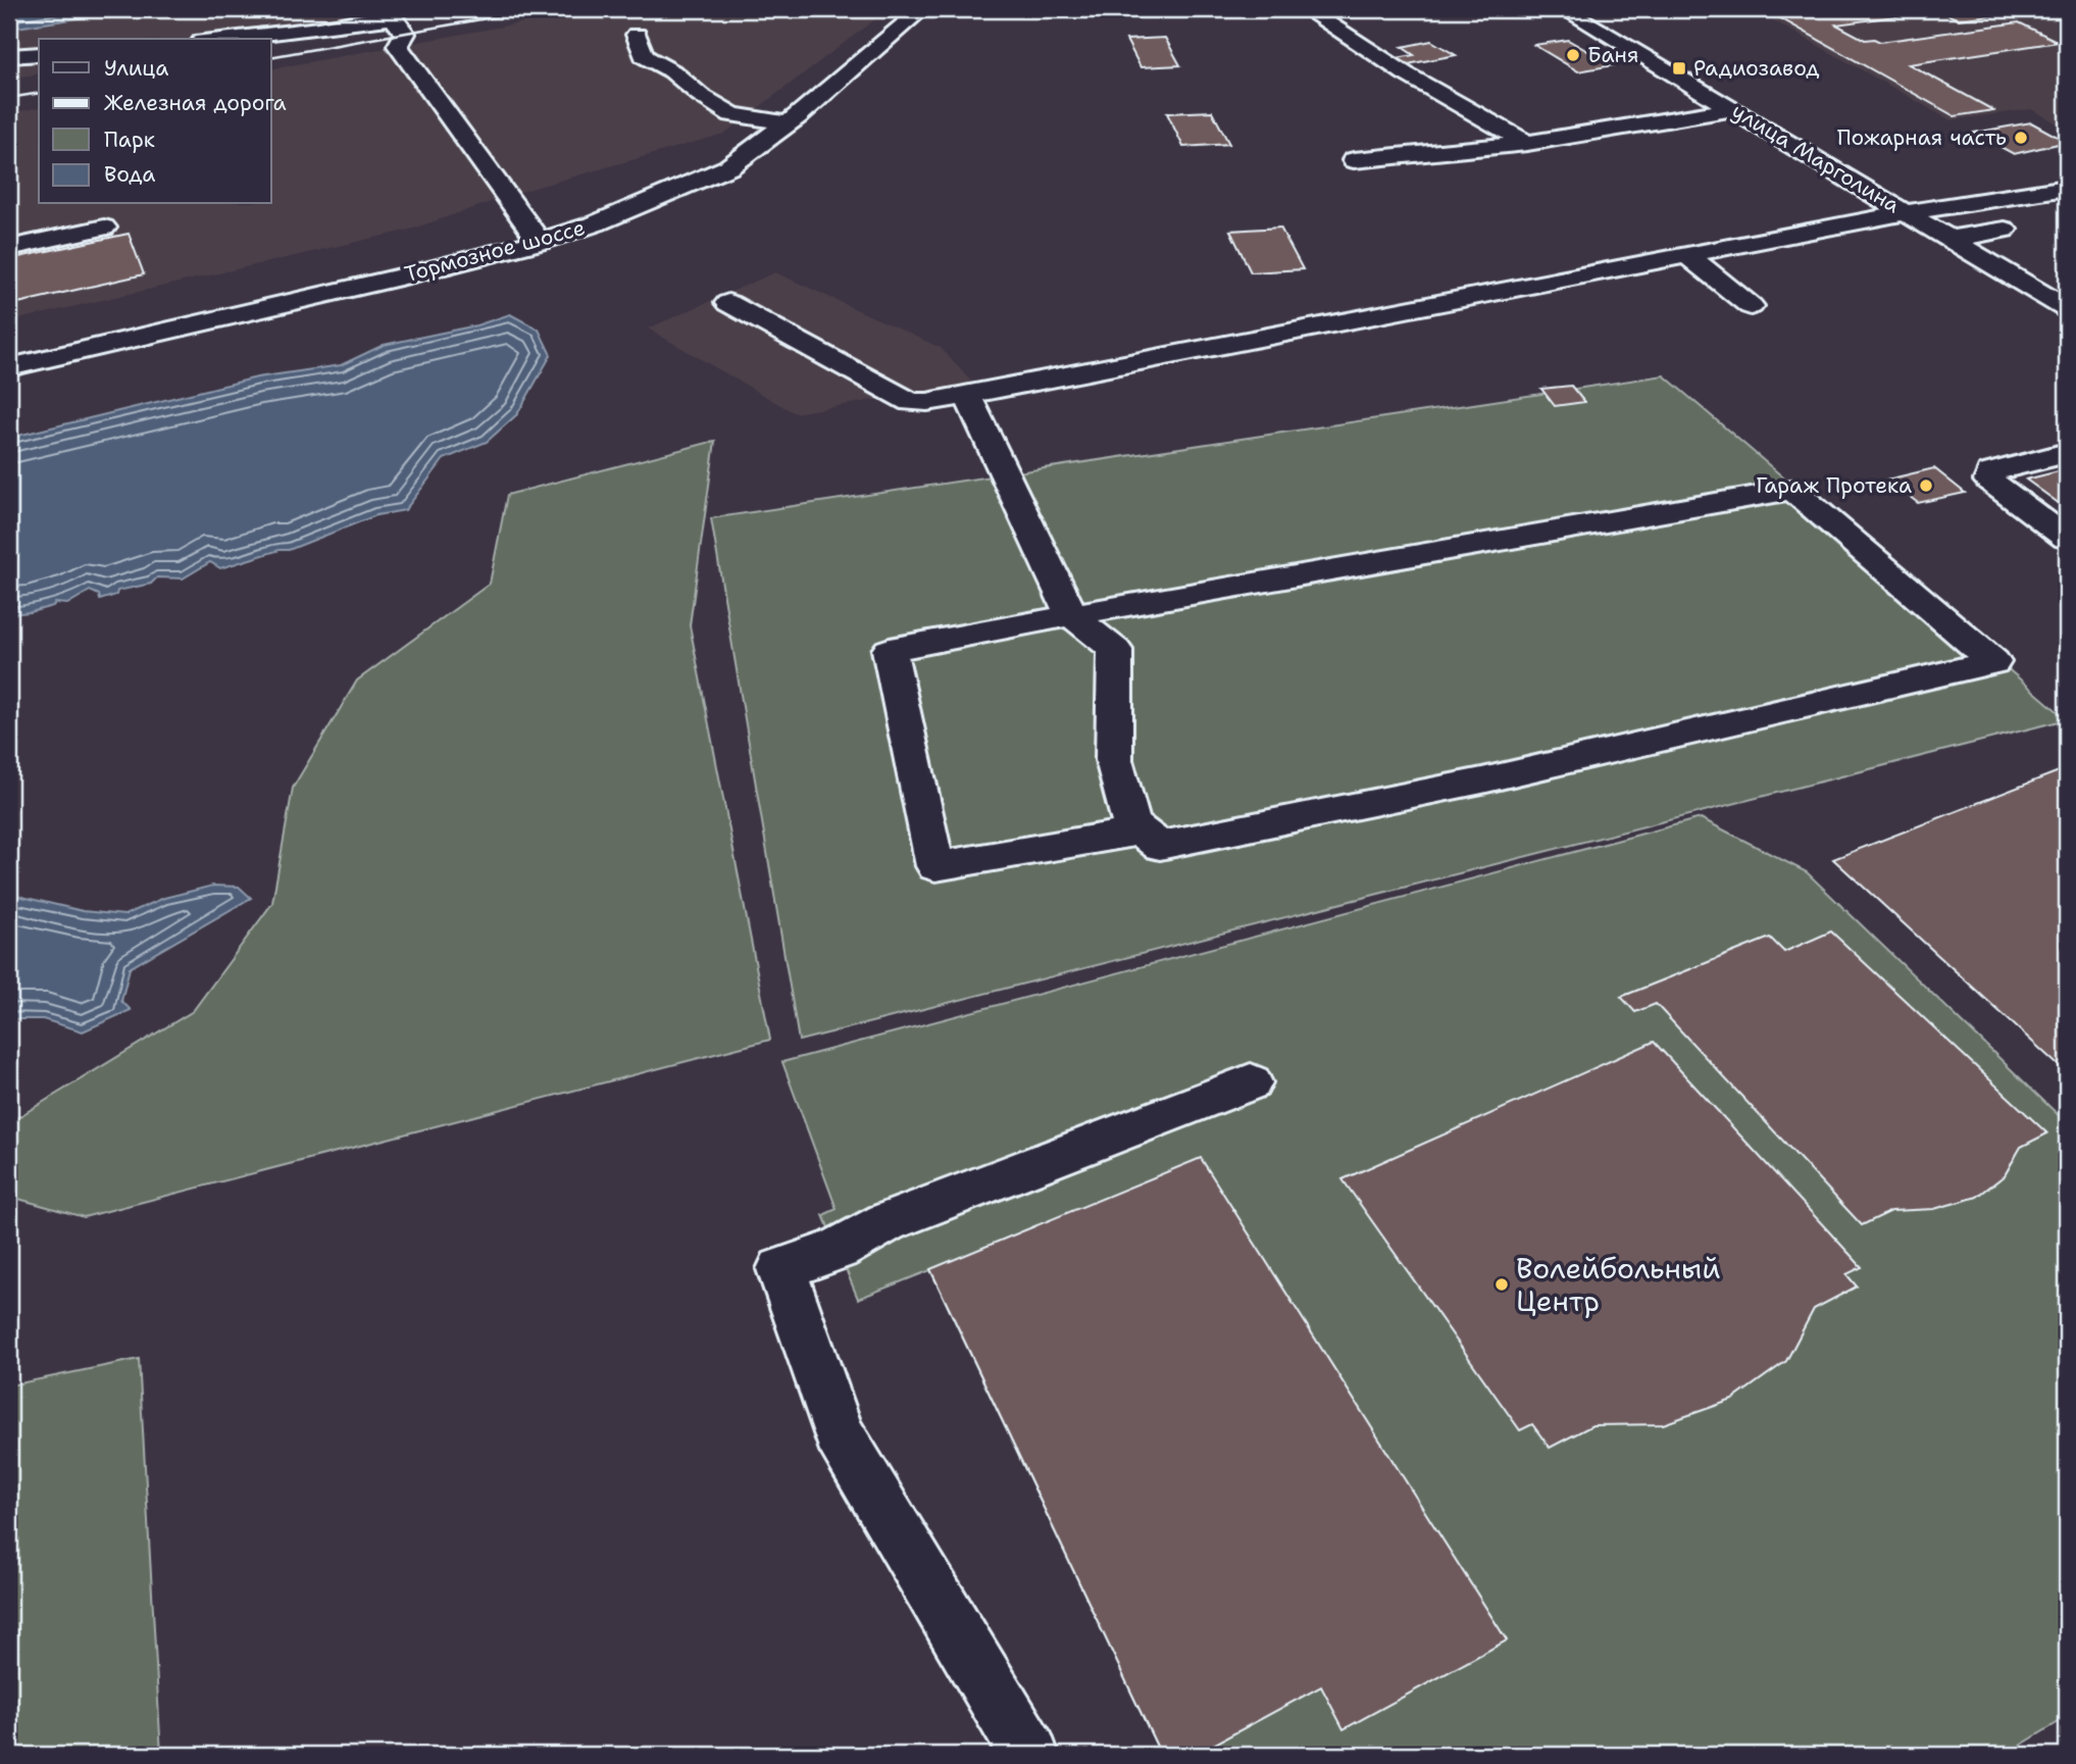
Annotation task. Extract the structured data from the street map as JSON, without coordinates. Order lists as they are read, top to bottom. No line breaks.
{"streets":{"street":["улица Марголина","Тормозное шоссе"]},"places":{"other":["Баня","Пожарная часть","Гараж Протека","Волейбольный Центр"],"transit":["Радиозавод"]},"legend":["Улица","Железная дорога","Парк","Вода"]}
